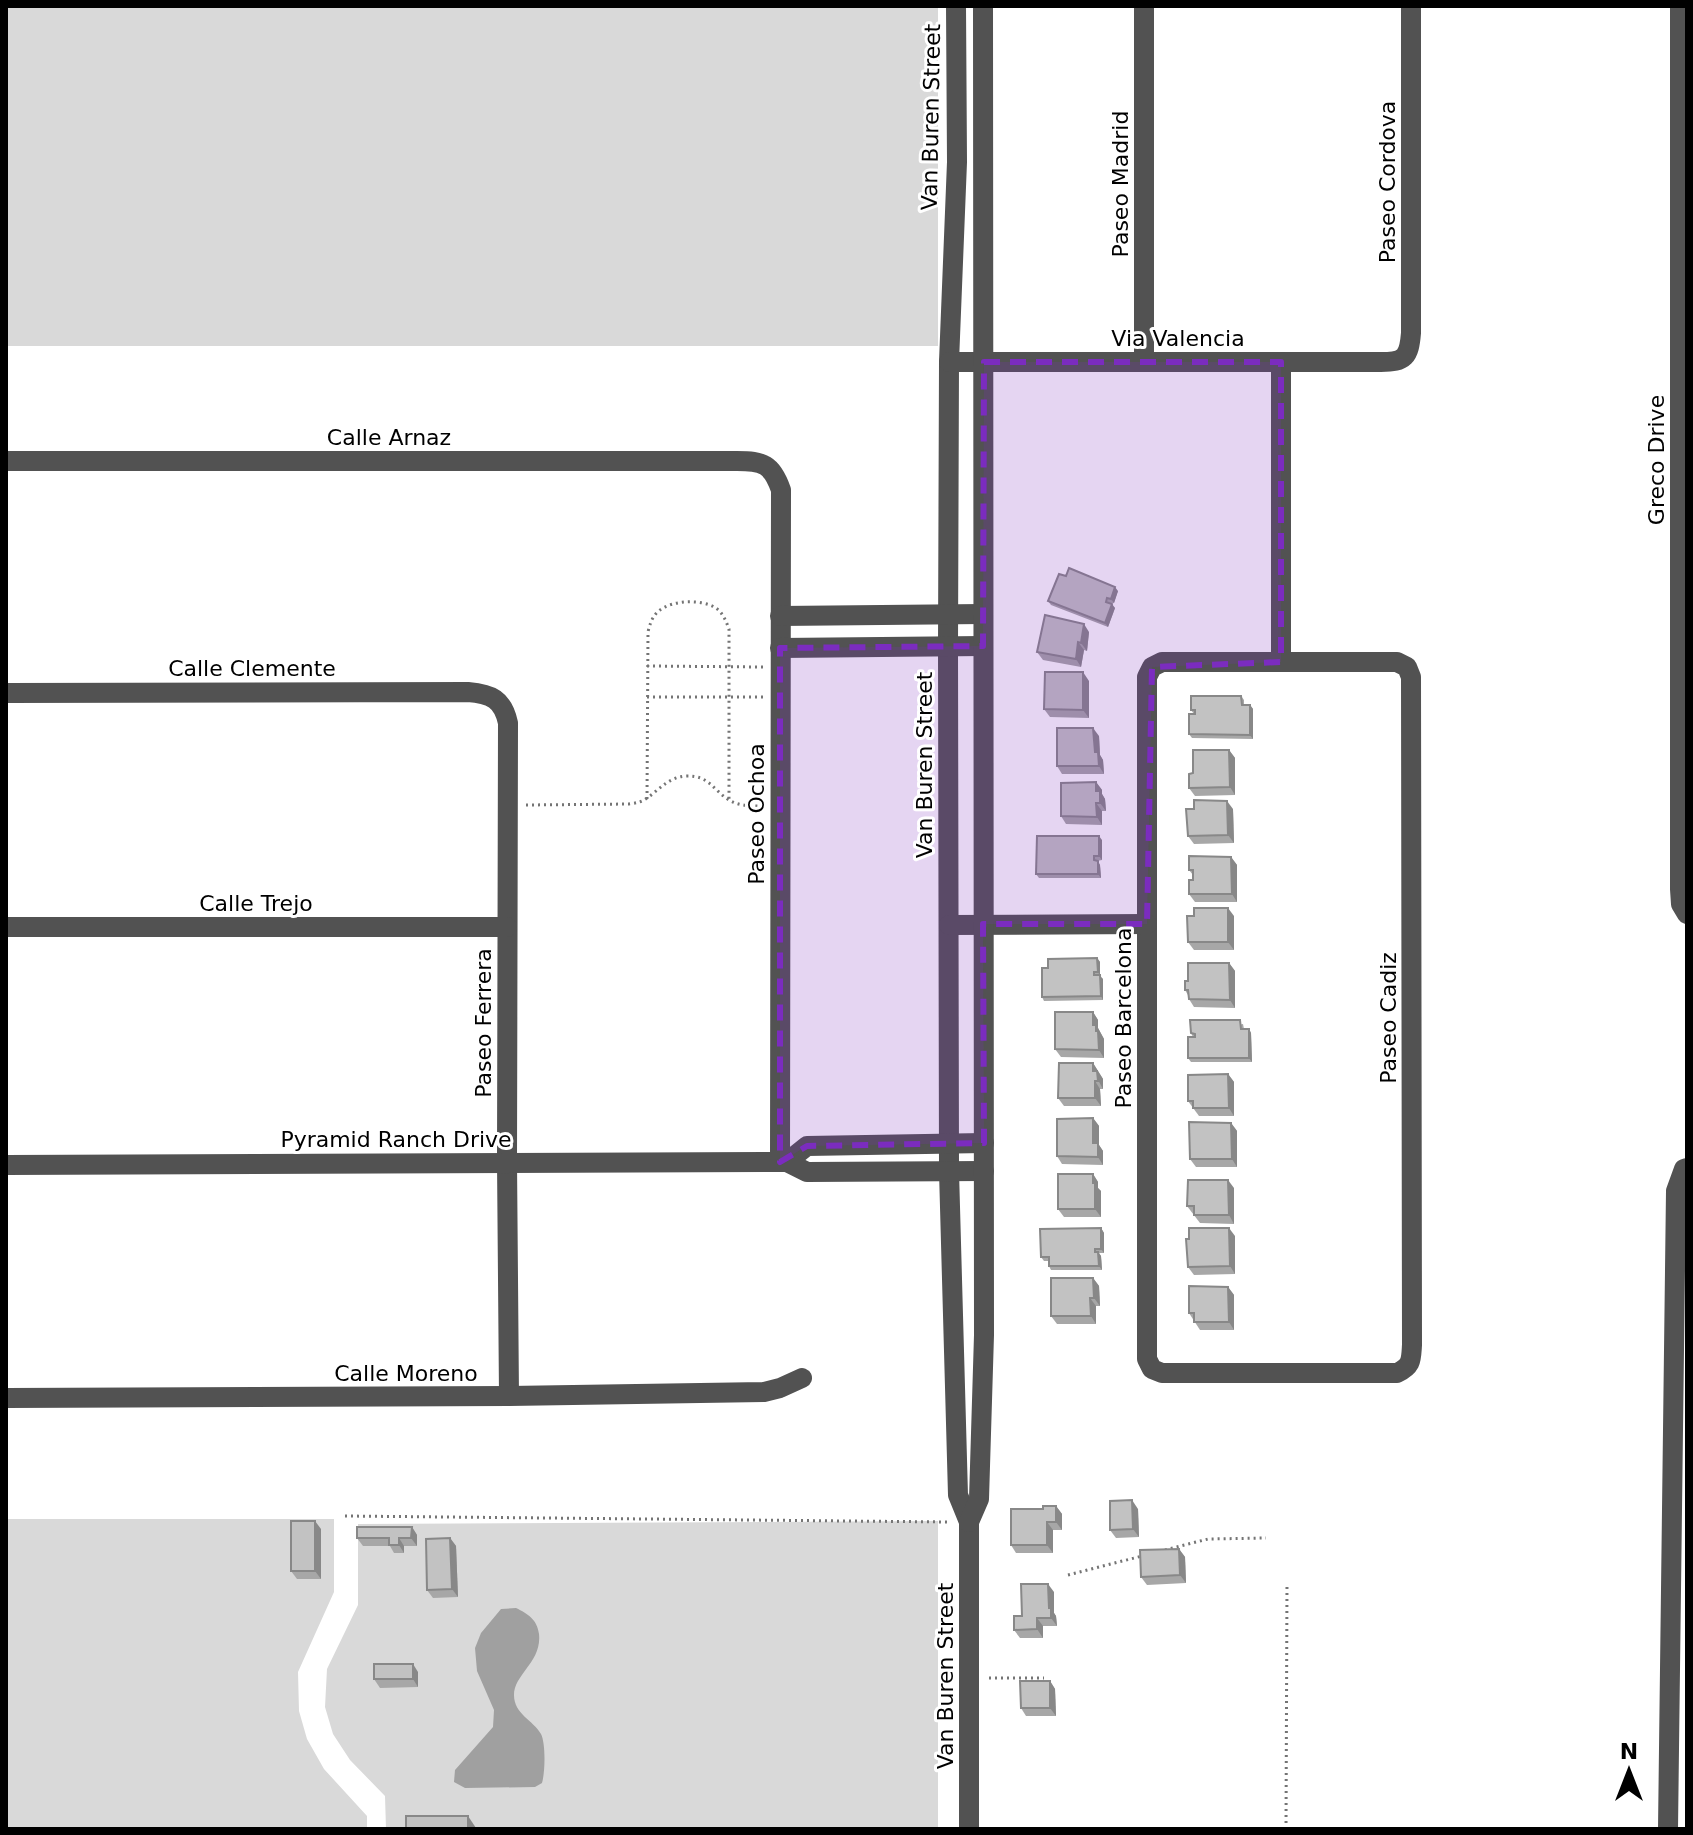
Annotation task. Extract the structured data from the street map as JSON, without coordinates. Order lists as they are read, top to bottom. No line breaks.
{"streets":{"street":["Van Buren Street","Paseo Cordova","Paseo Madrid","Via Valencia","Calle Arnaz","Greco Drive","Calle Clemente","Paseo Ochoa","Calle Trejo","Paseo Barcelona","Paseo Cadiz","Paseo Ferrera","Pyramid Ranch Drive","Calle Moreno"]},"crossings":[["Van Buren Street","Via Valencia"],["Van Buren Street","Pyramid Ranch Drive"],["Paseo Cordova","Via Valencia"],["Paseo Madrid","Via Valencia"],["Calle Arnaz","Paseo Ochoa"],["Calle Clemente","Paseo Ferrera"],["Paseo Ochoa","Pyramid Ranch Drive"],["Calle Trejo","Paseo Ferrera"],["Paseo Barcelona","Paseo Cadiz"],["Paseo Ferrera","Pyramid Ranch Drive"],["Paseo Ferrera","Calle Moreno"]],"north":"top"}
